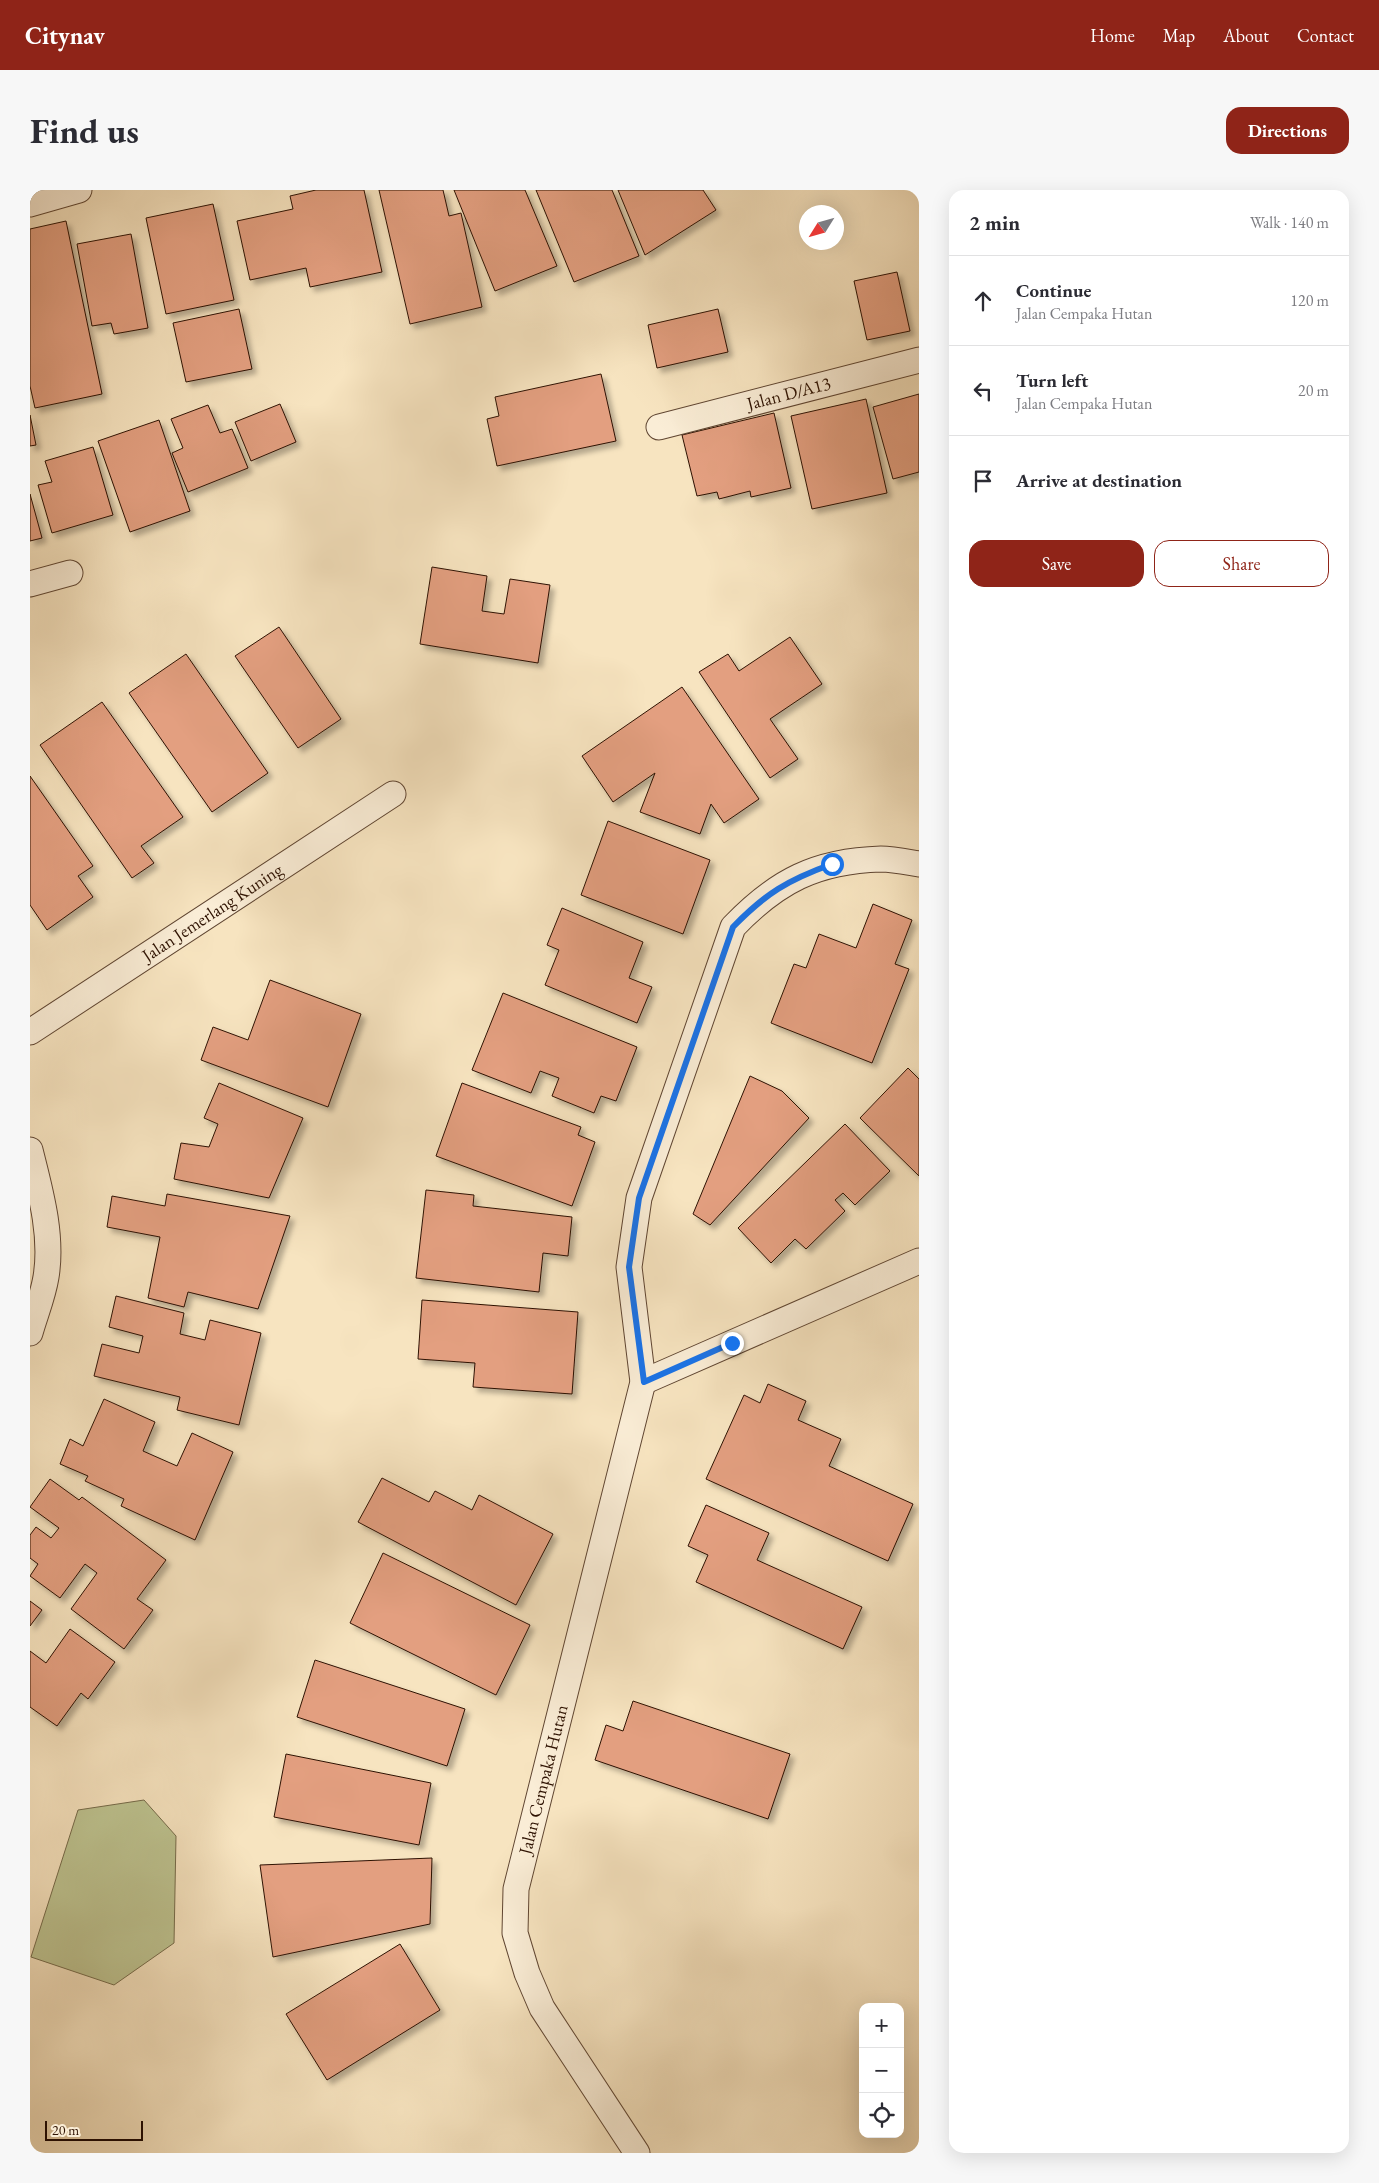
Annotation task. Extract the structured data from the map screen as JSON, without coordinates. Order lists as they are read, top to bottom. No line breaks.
{"streets":{"street":["Jalan D/A13","Jalan Jemerlang Kuning","Jalan Cempaka Hutan"]},"scale_bar":"20 m","north":"bottom left","page":{"header":"Citynav","nav":["Home","Map","About","Contact"],"buttons":["Directions",["Save","Share"]],"title":"Find us","heading":["2 min","Walk · 140 m"],"list":[["Continue","Jalan Cempaka Hutan","120 m"],["Turn left","Jalan Cempaka Hutan","20 m"],"Arrive at destination"],"map_buttons":["+","−"],"scale":"20 m"}}
